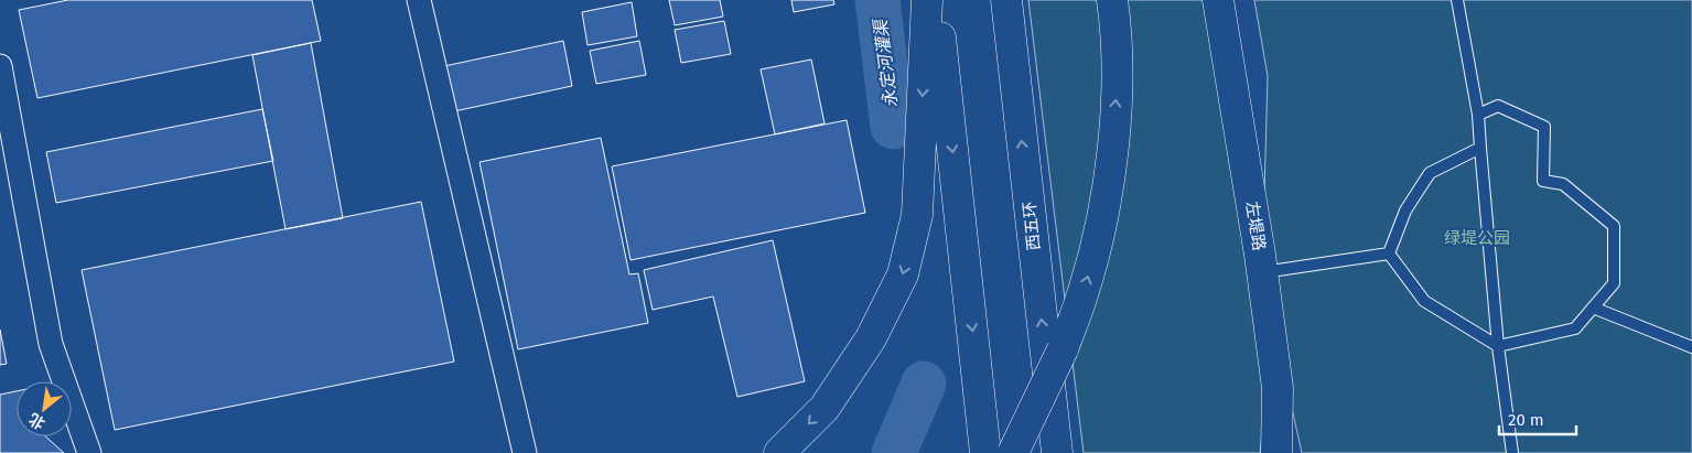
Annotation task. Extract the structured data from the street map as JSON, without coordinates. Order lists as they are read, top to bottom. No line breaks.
{"streets":{"main road":["西五环","左堤路"]},"water":["永定河灌渠"],"parks":["绿堤公园"],"scale_bar":"20 m","north":"bottom left"}
